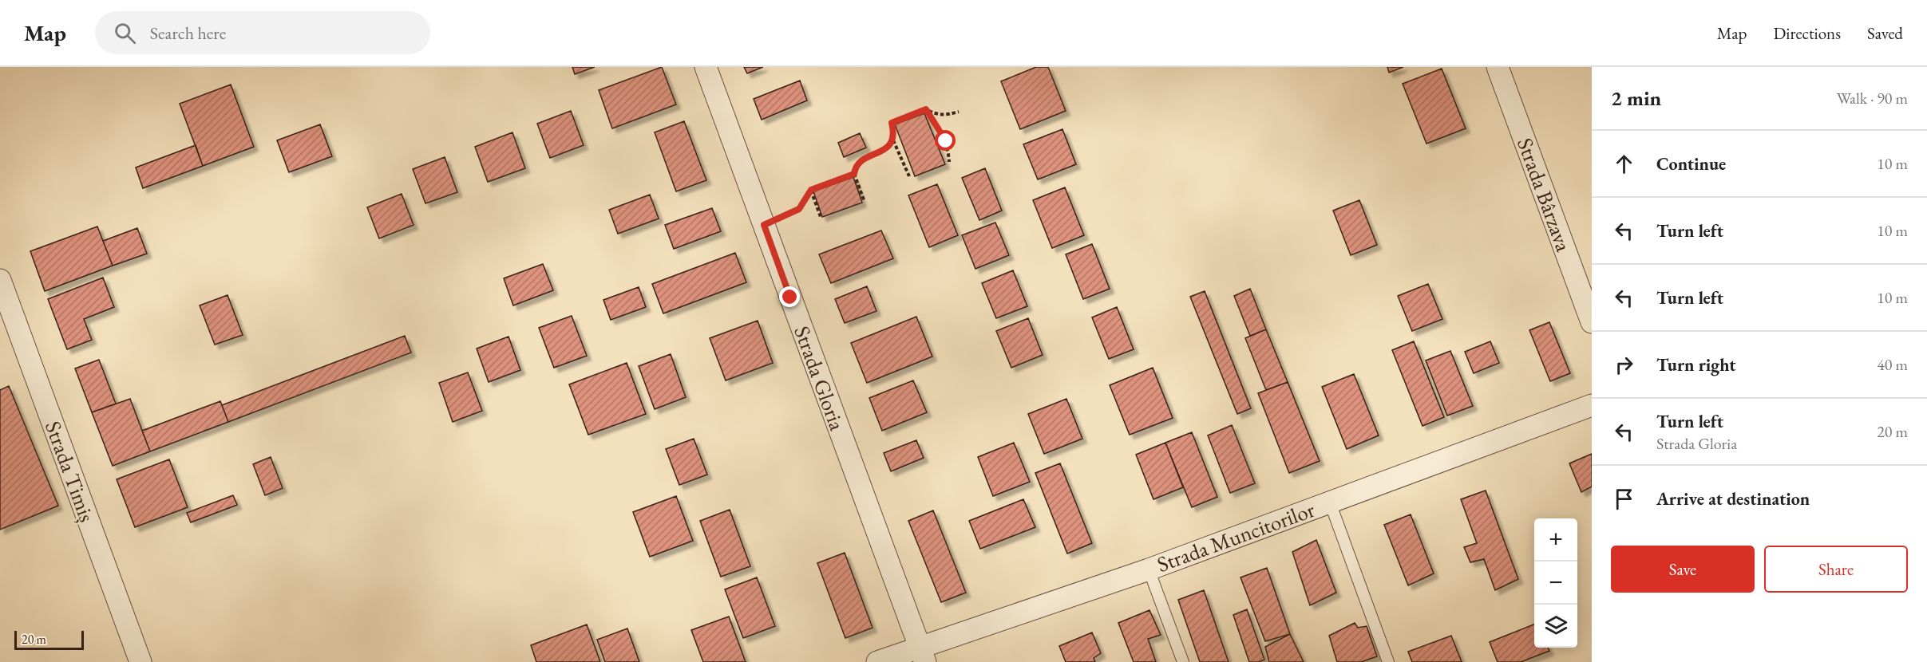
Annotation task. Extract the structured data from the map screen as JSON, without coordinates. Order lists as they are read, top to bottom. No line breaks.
{"streets":{"street":["Strada Bârzava","Strada Gloria","Strada Timiș","Strada Muncitorilor"]},"crossings":[["Strada Gloria","Strada Muncitorilor"]],"scale_bar":"20 m","page":{"header":"Map","search":"Search here","nav":["Map","Directions","Saved"],"heading":["2 min","Walk · 90 m"],"list":[["Continue","10 m"],["Turn left","10 m"],["Turn left","10 m"],["Turn right","40 m"],["Turn left","Strada Gloria","20 m"],"Arrive at destination"],"map_buttons":["+","−"],"buttons":["Save","Share"],"scale":"20 m"}}
